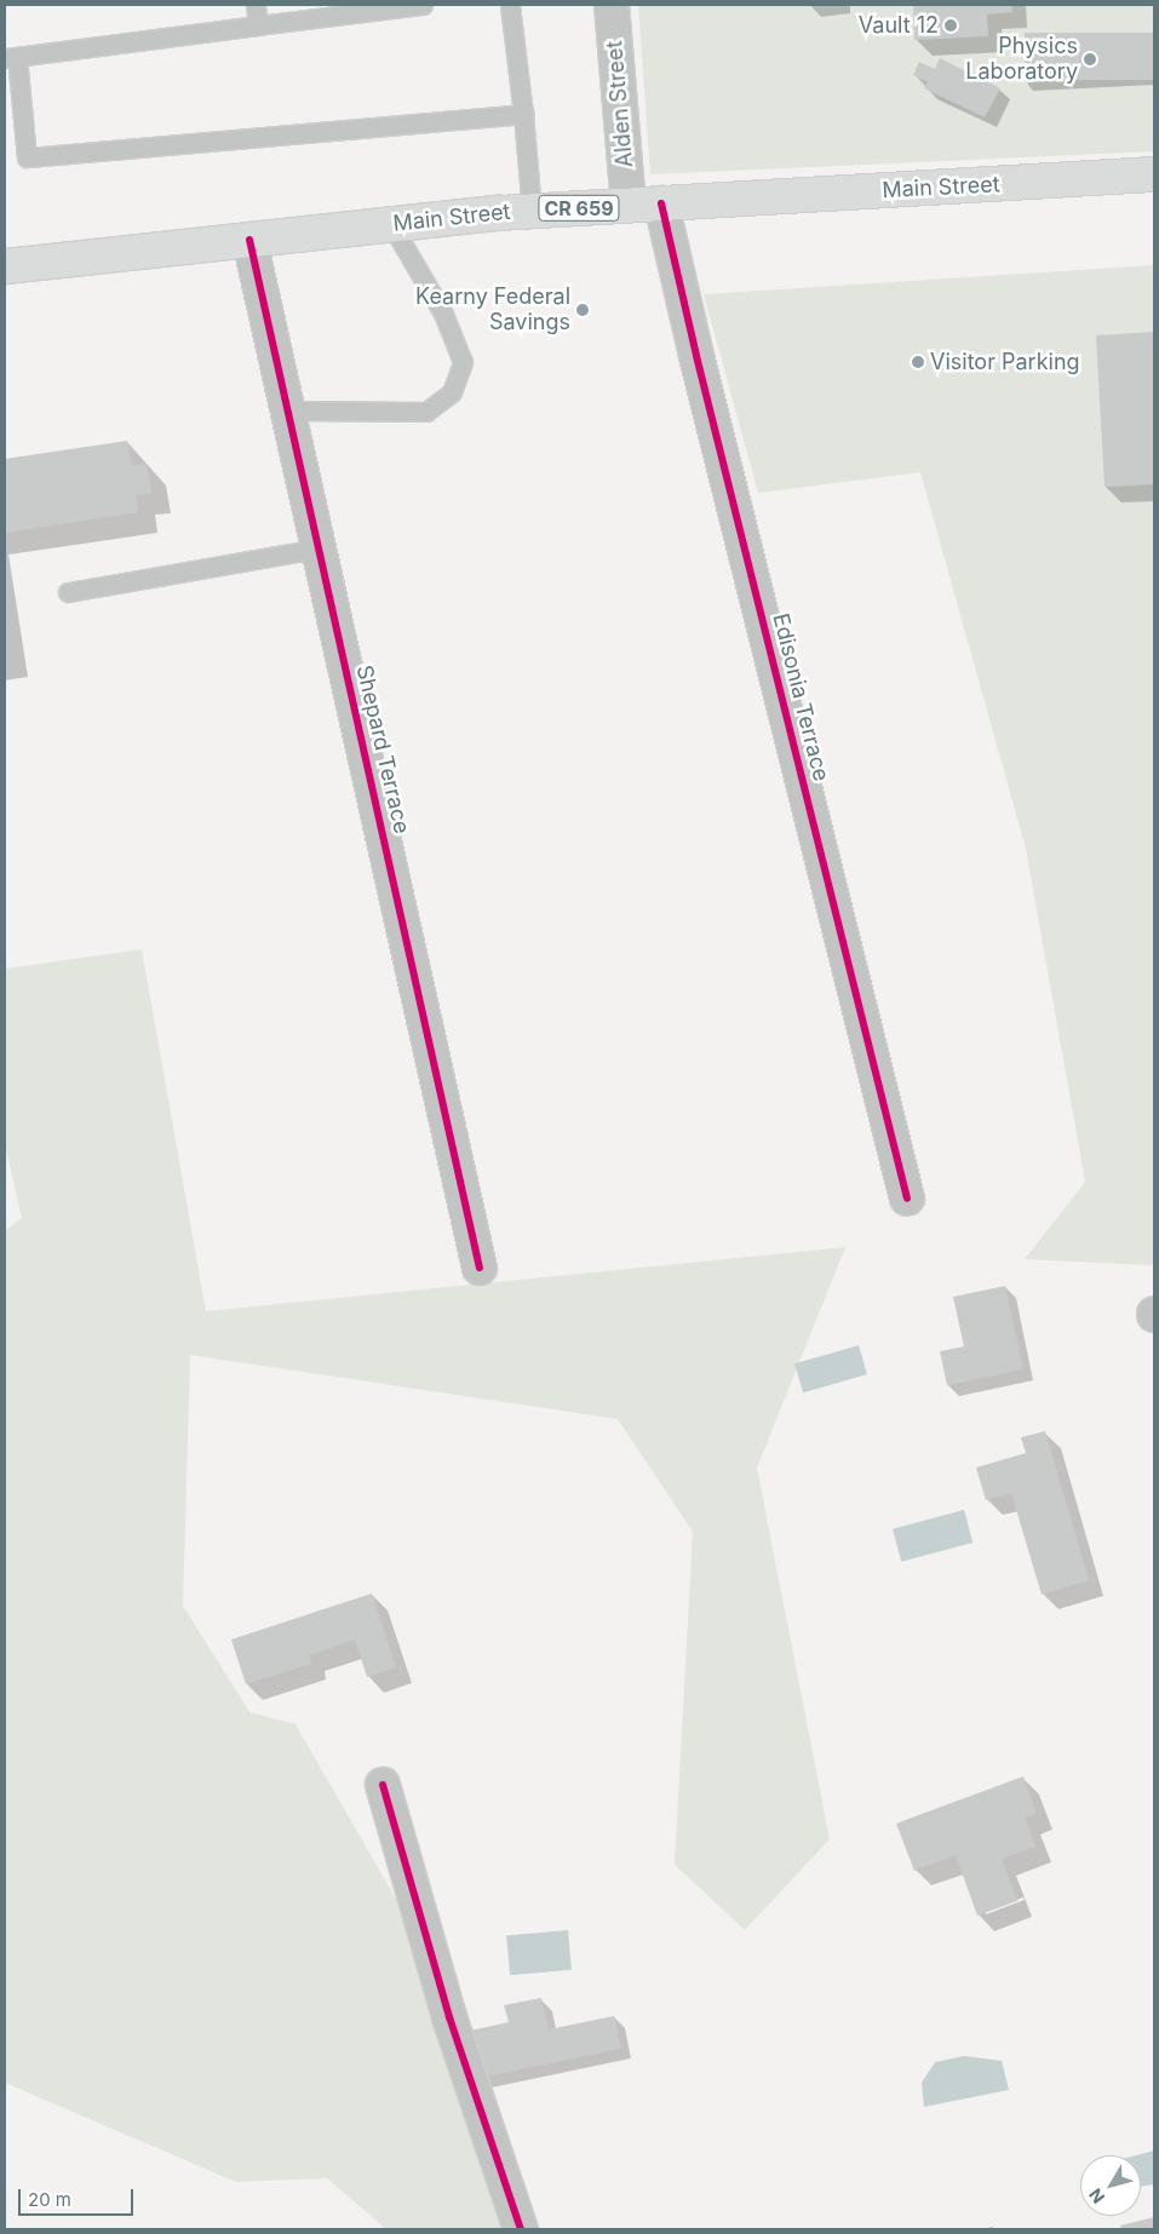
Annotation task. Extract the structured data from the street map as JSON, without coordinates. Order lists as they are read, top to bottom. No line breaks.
{"streets":{"main road":["Main Street","CR 659"],"street":["Alden Street","Edisonia Terrace","Shepard Terrace"]},"crossings":[["Alden Street","Main Street"],["Main Street","Edisonia Terrace"],["Main Street","Shepard Terrace"]],"places":["Vault 12","Physics Laboratory","Kearny Federal Savings","Visitor Parking"],"scale_bar":"20 m","north":"bottom left"}
